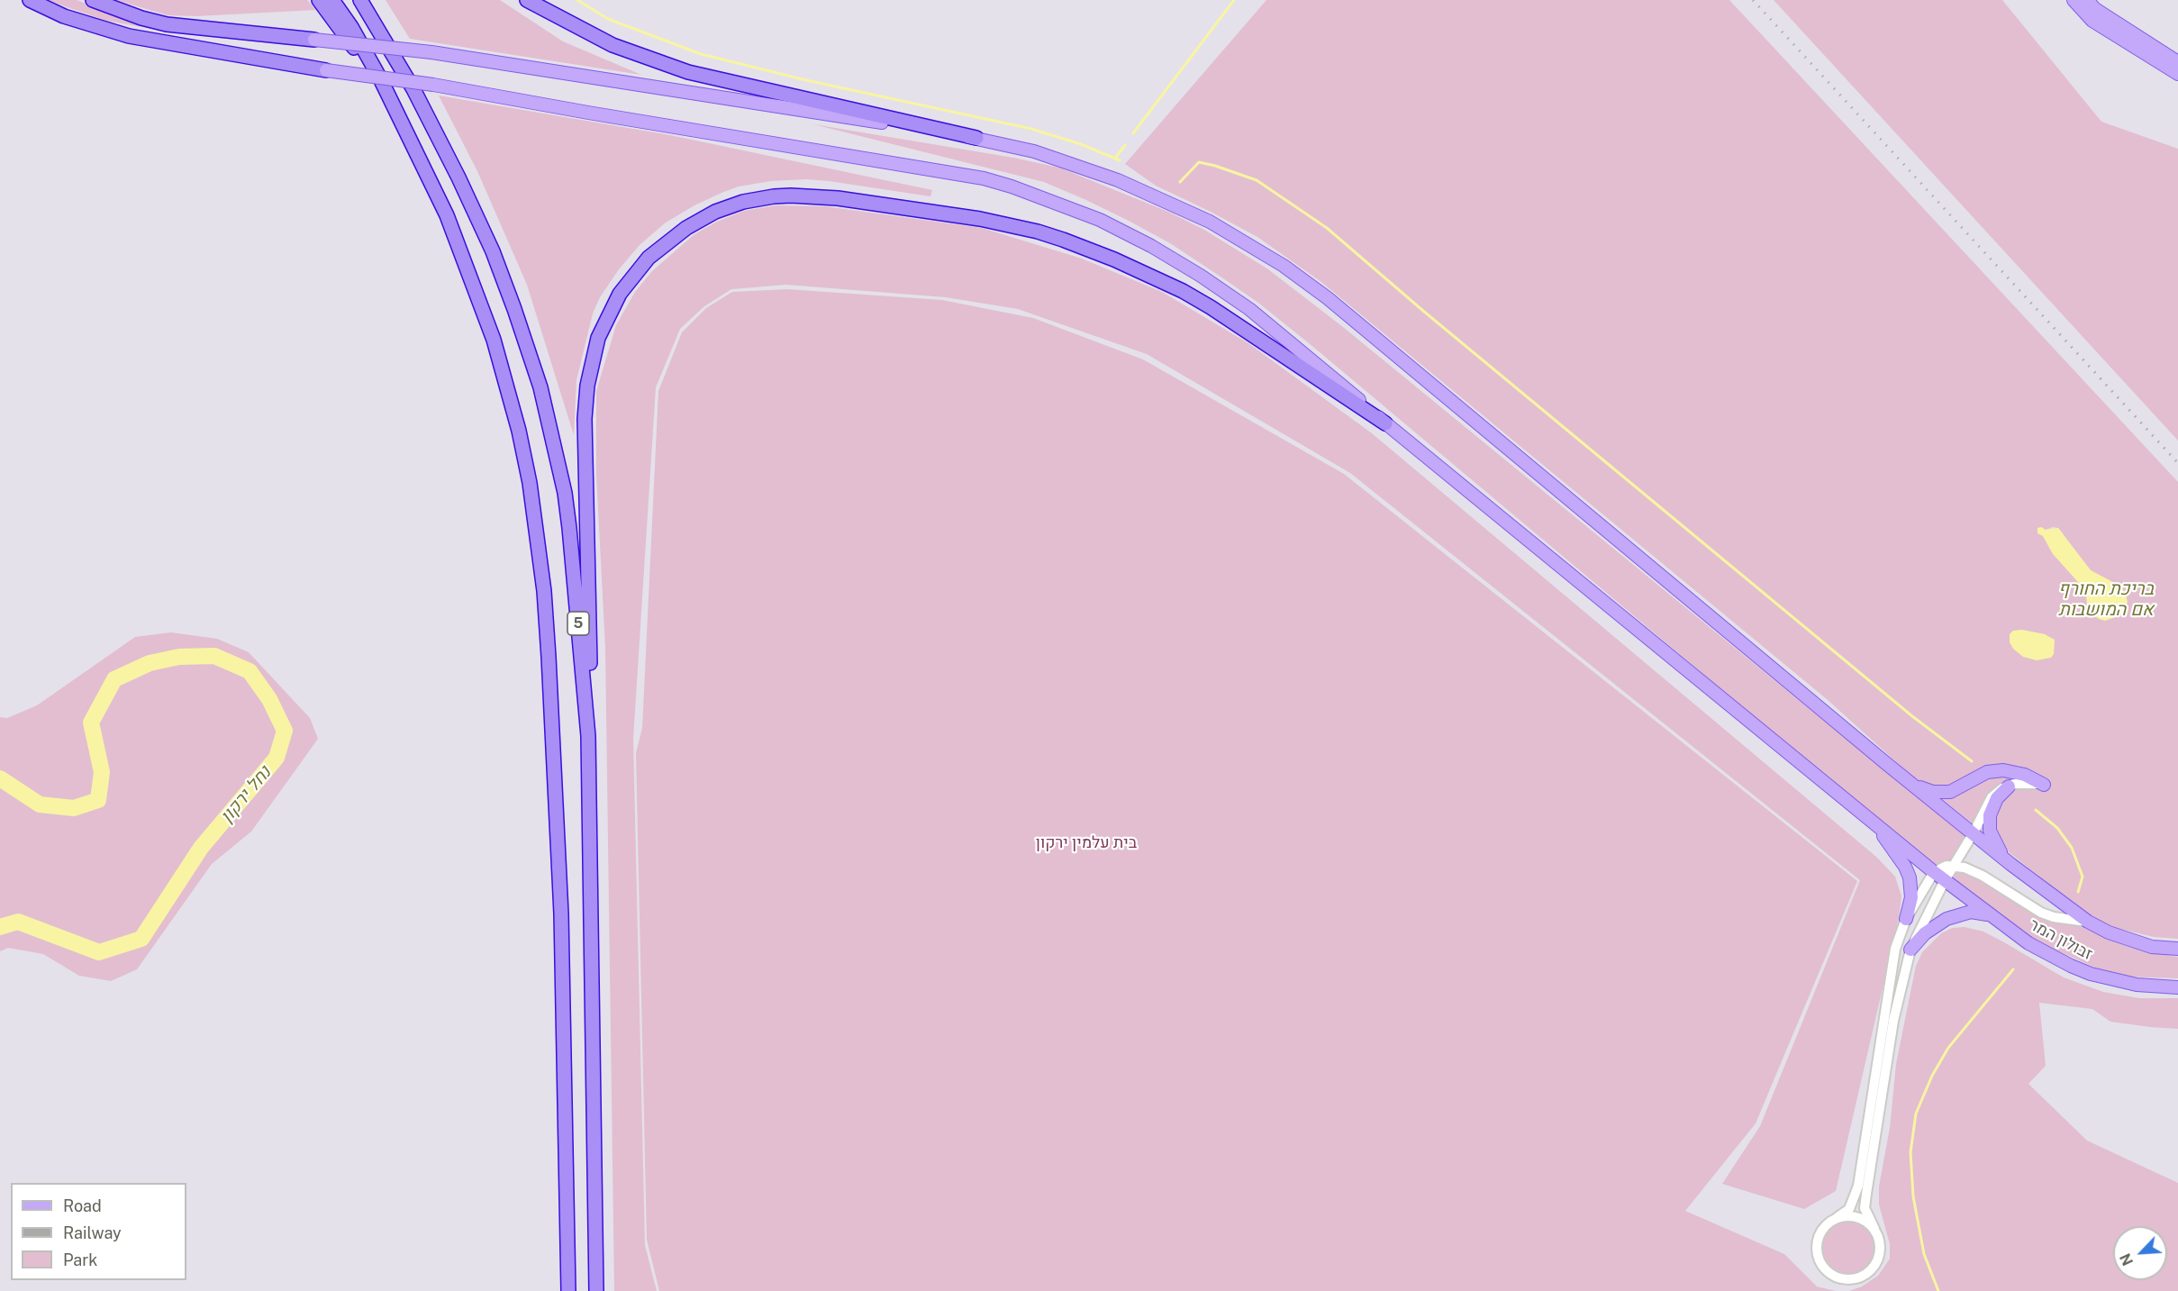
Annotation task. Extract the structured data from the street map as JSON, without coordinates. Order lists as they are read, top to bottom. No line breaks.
{"streets":{"highway":["5"],"main road":["זבולון המר"]},"water":["בריכת החורף אם המושבות","נחל ירקון"],"parks":["בית עלמין ירקון"],"legend":["Road","Railway","Park"],"north":"bottom left"}
